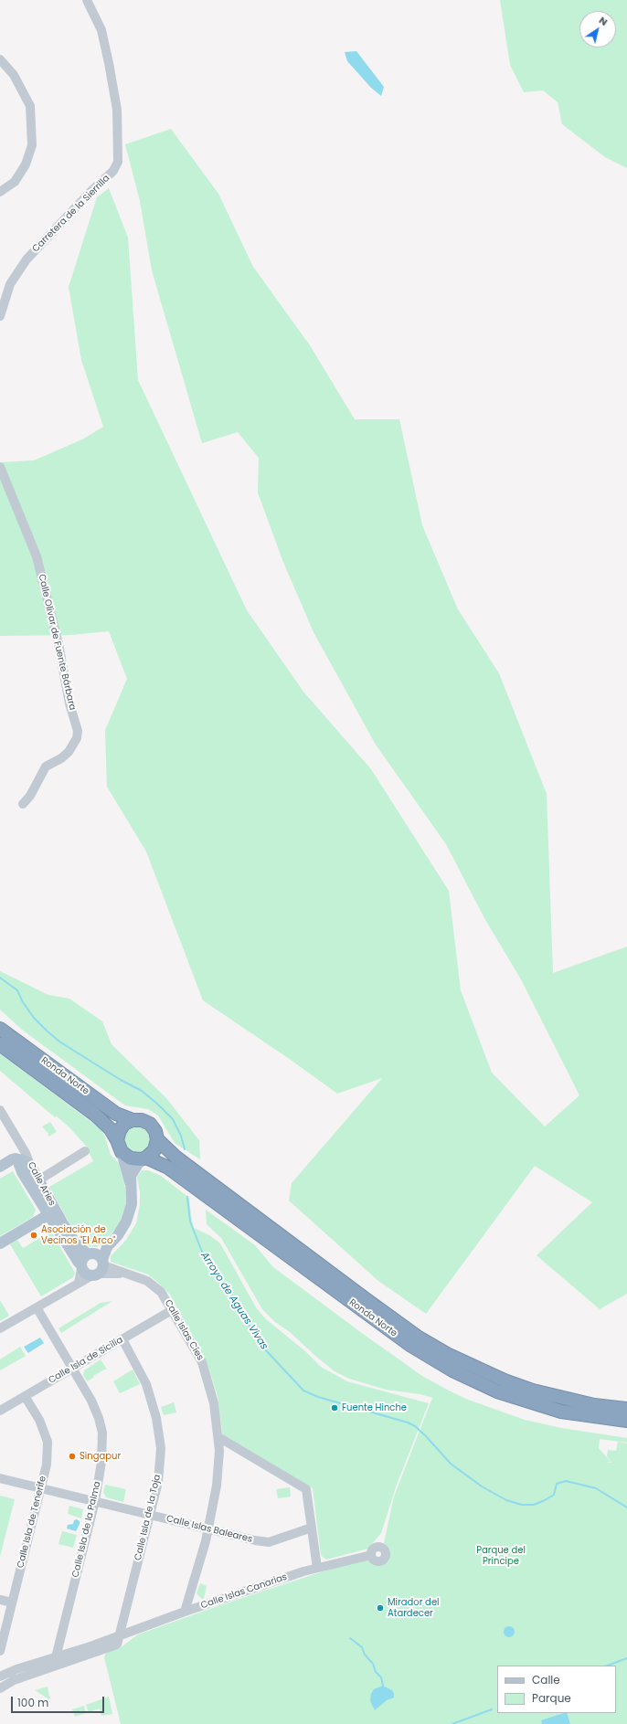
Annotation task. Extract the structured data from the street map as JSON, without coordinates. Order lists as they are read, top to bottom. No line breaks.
{"streets":{"highway":["Ronda Norte"],"main road":["Calle Aries"],"street":["Carretera de la Sierrilla","Calle Olivar de Fuente Bárbara","Calle Islas Cíes","Calle Isla de Sicilia","Calle Isla de la Toja","Calle Isla de Tenerife","Calle Isla de la Palma","Calle Islas Baleares","Calle Islas Canarias"]},"crossings":[["Calle Islas Cíes","Calle Isla de Sicilia"],["Calle Islas Cíes","Calle Islas Baleares"],["Calle Islas Cíes","Calle Islas Canarias"],["Calle Isla de Sicilia","Calle Isla de la Toja"],["Calle Isla de Sicilia","Calle Isla de Tenerife"],["Calle Isla de Sicilia","Calle Isla de la Palma"],["Calle Isla de la Toja","Calle Islas Baleares"],["Calle Isla de la Toja","Calle Islas Canarias"],["Calle Isla de Tenerife","Calle Islas Baleares"],["Calle Isla de la Palma","Calle Islas Baleares"]],"water":["Arroyo de Aguas Vivas"],"parks":["Parque del Príncipe"],"places":["Asociación de Vecinos \"El Arco\"","Fuente Hinche","Singapur","Mirador del Atardecer"],"legend":["Calle","Parque"],"scale_bar":"100 m","north":"top right"}
